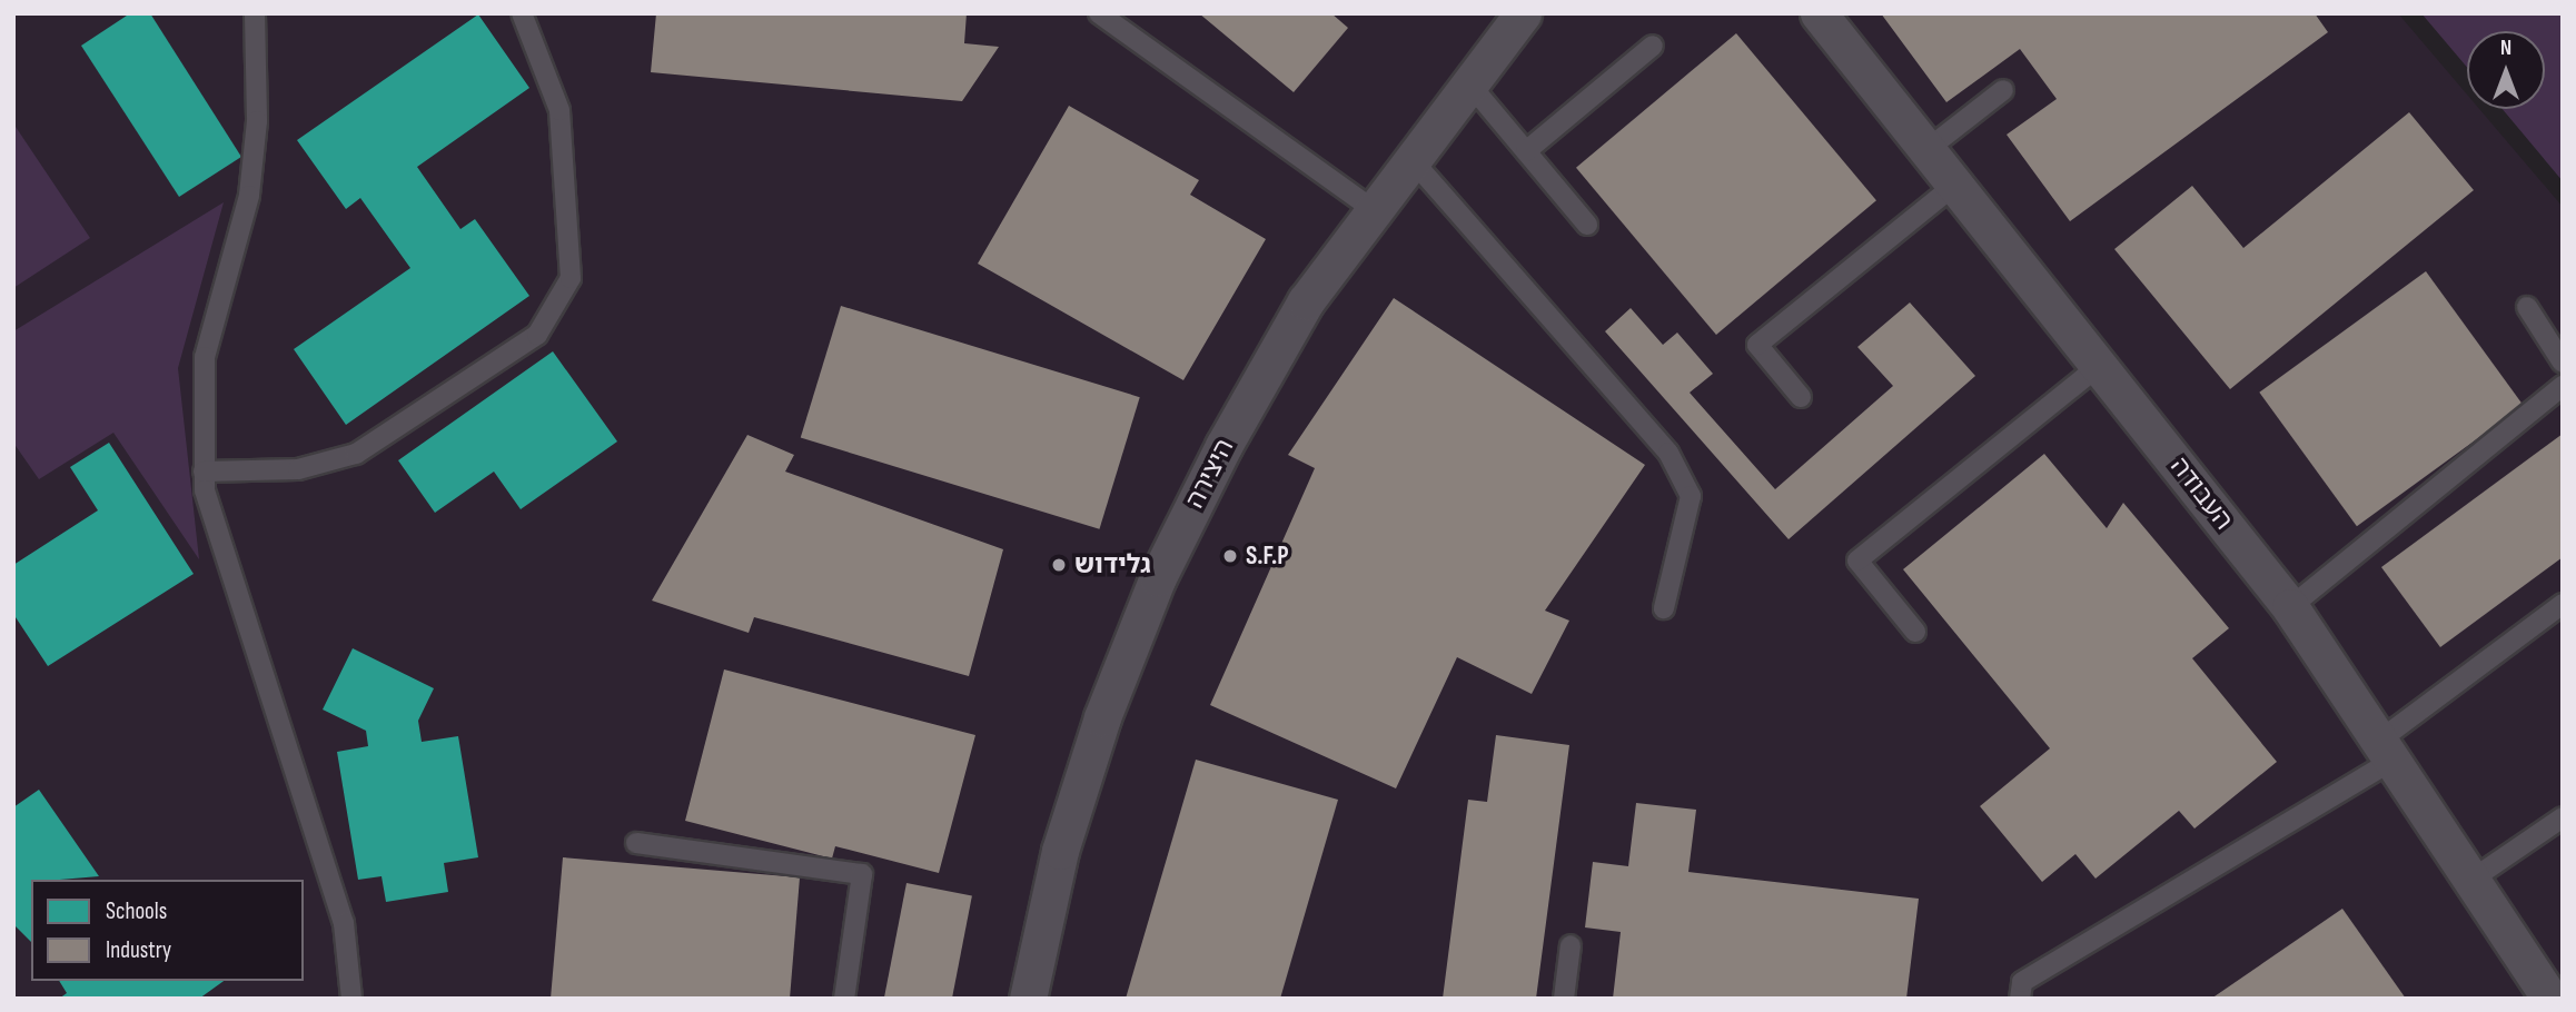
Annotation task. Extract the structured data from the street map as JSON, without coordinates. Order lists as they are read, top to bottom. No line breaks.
{"streets":{"street":["היצירה","העבודה"]},"places":["S.F.P","גלידוש"],"legend":["Schools","Industry"],"north":"top"}
